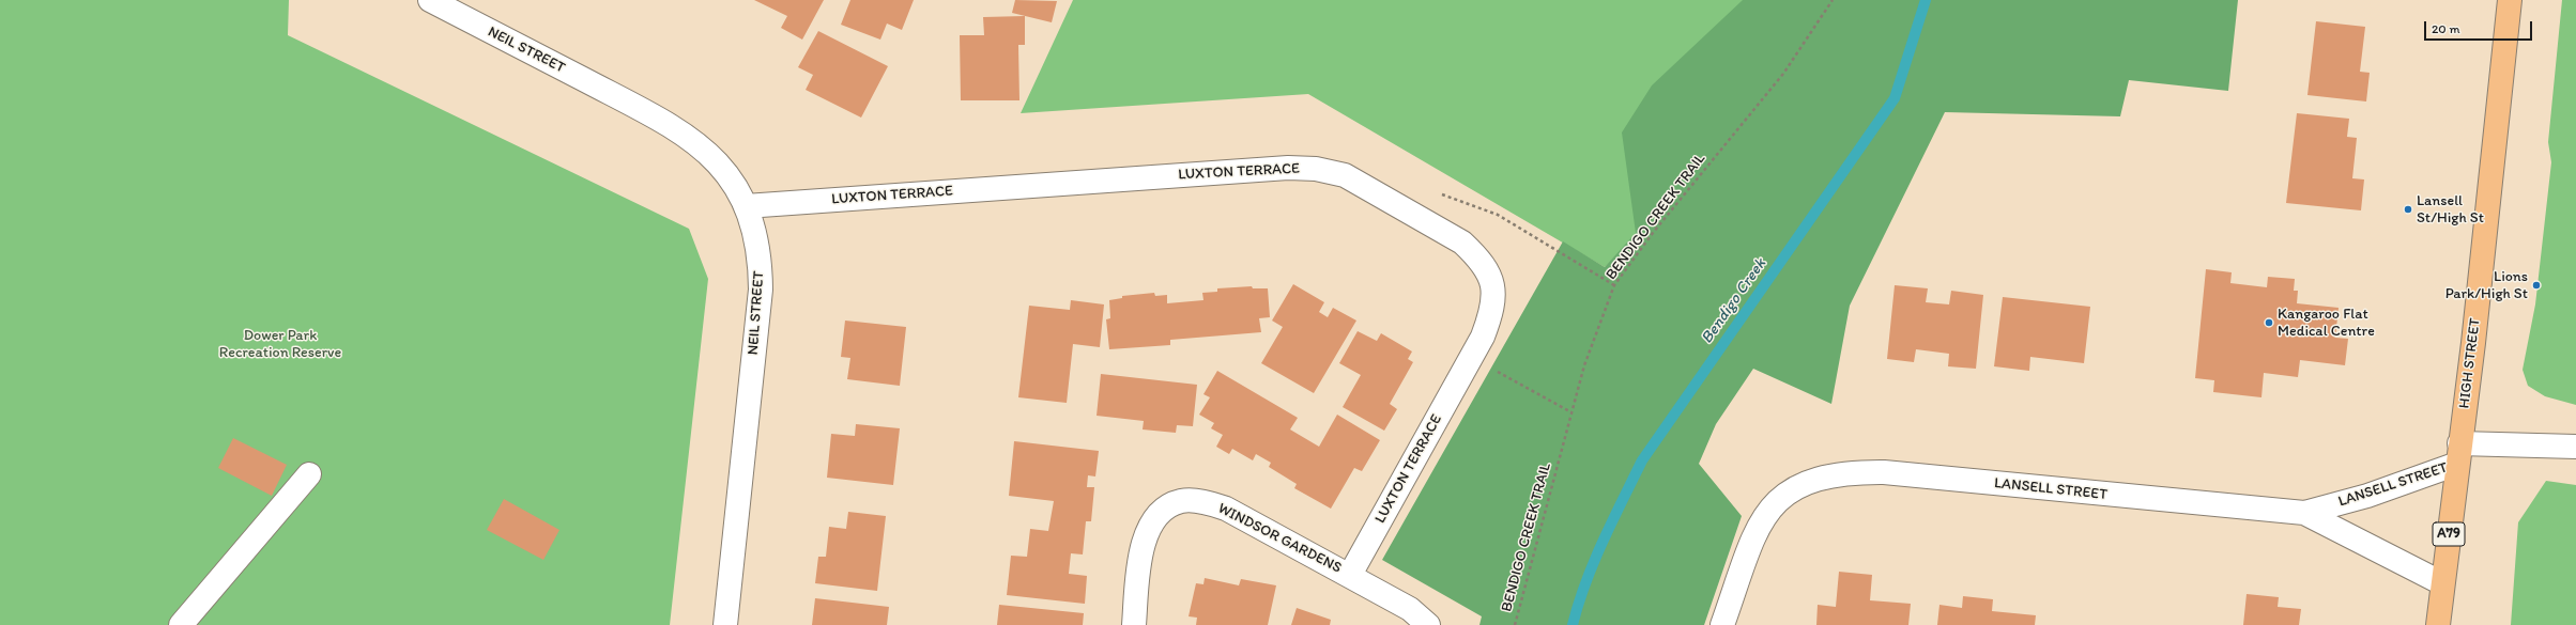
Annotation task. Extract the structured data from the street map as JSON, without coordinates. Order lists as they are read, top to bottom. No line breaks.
{"streets":{"highway":["HIGH STREET","A79"],"street":["NEIL STREET","LUXTON TERRACE","LANSELL STREET","WINDSOR GARDENS"],"path":["BENDIGO CREEK TRAIL"]},"crossings":[["NEIL STREET","LUXTON TERRACE"],["LUXTON TERRACE","WINDSOR GARDENS"],["HIGH STREET","LANSELL STREET"]],"water":["Bendigo Creek"],"parks":["Dower Park Recreation Reserve"],"places":["Lansell St/High St","Lions Park/High St","Kangaroo Flat Medical Centre"],"scale_bar":"20 m"}
